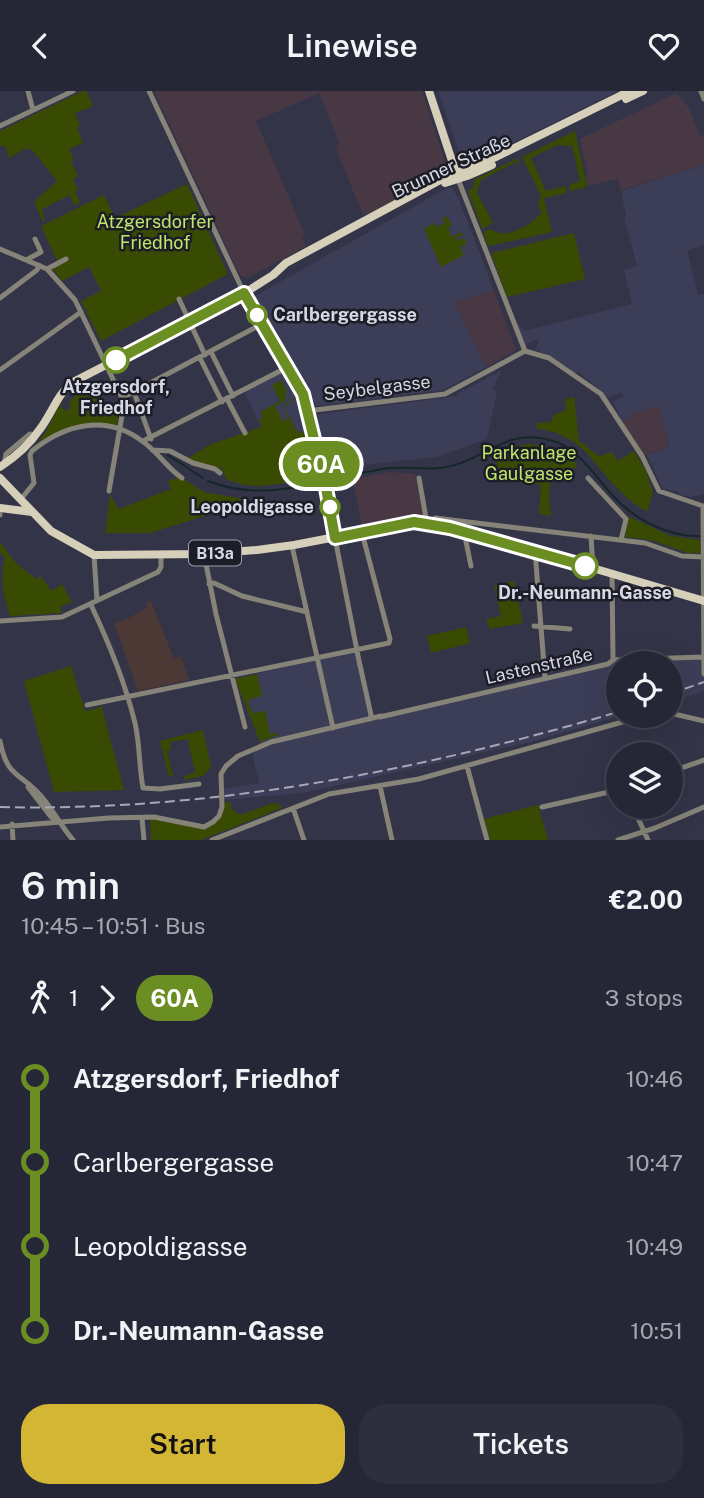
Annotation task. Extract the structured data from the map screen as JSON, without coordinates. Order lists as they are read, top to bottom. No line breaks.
{"streets":{"main road":["Brunner Straße","B13a"],"street":["Seybelgasse","Lastenstraße"]},"parks":["Atzgersdorfer Friedhof","Parkanlage Gaulgasse"],"places":["Carlbergergasse","Atzgersdorf, Friedhof","Leopoldigasse","Dr.-Neumann-Gasse"],"lines":["bus line 60A"],"page":{"header":"Linewise","on_map":"60A","heading":["6 min","10:45 – 10:51 · Bus","€2.00"],"legs":["1","60A","3 stops"],"list":[{"name":"Atzgersdorf, Friedhof","value":"10:46"},{"name":"Carlbergergasse","value":"10:47"},{"name":"Leopoldigasse","value":"10:49"},{"name":"Dr.-Neumann-Gasse","value":"10:51"}],"buttons":["Start","Tickets"]}}
